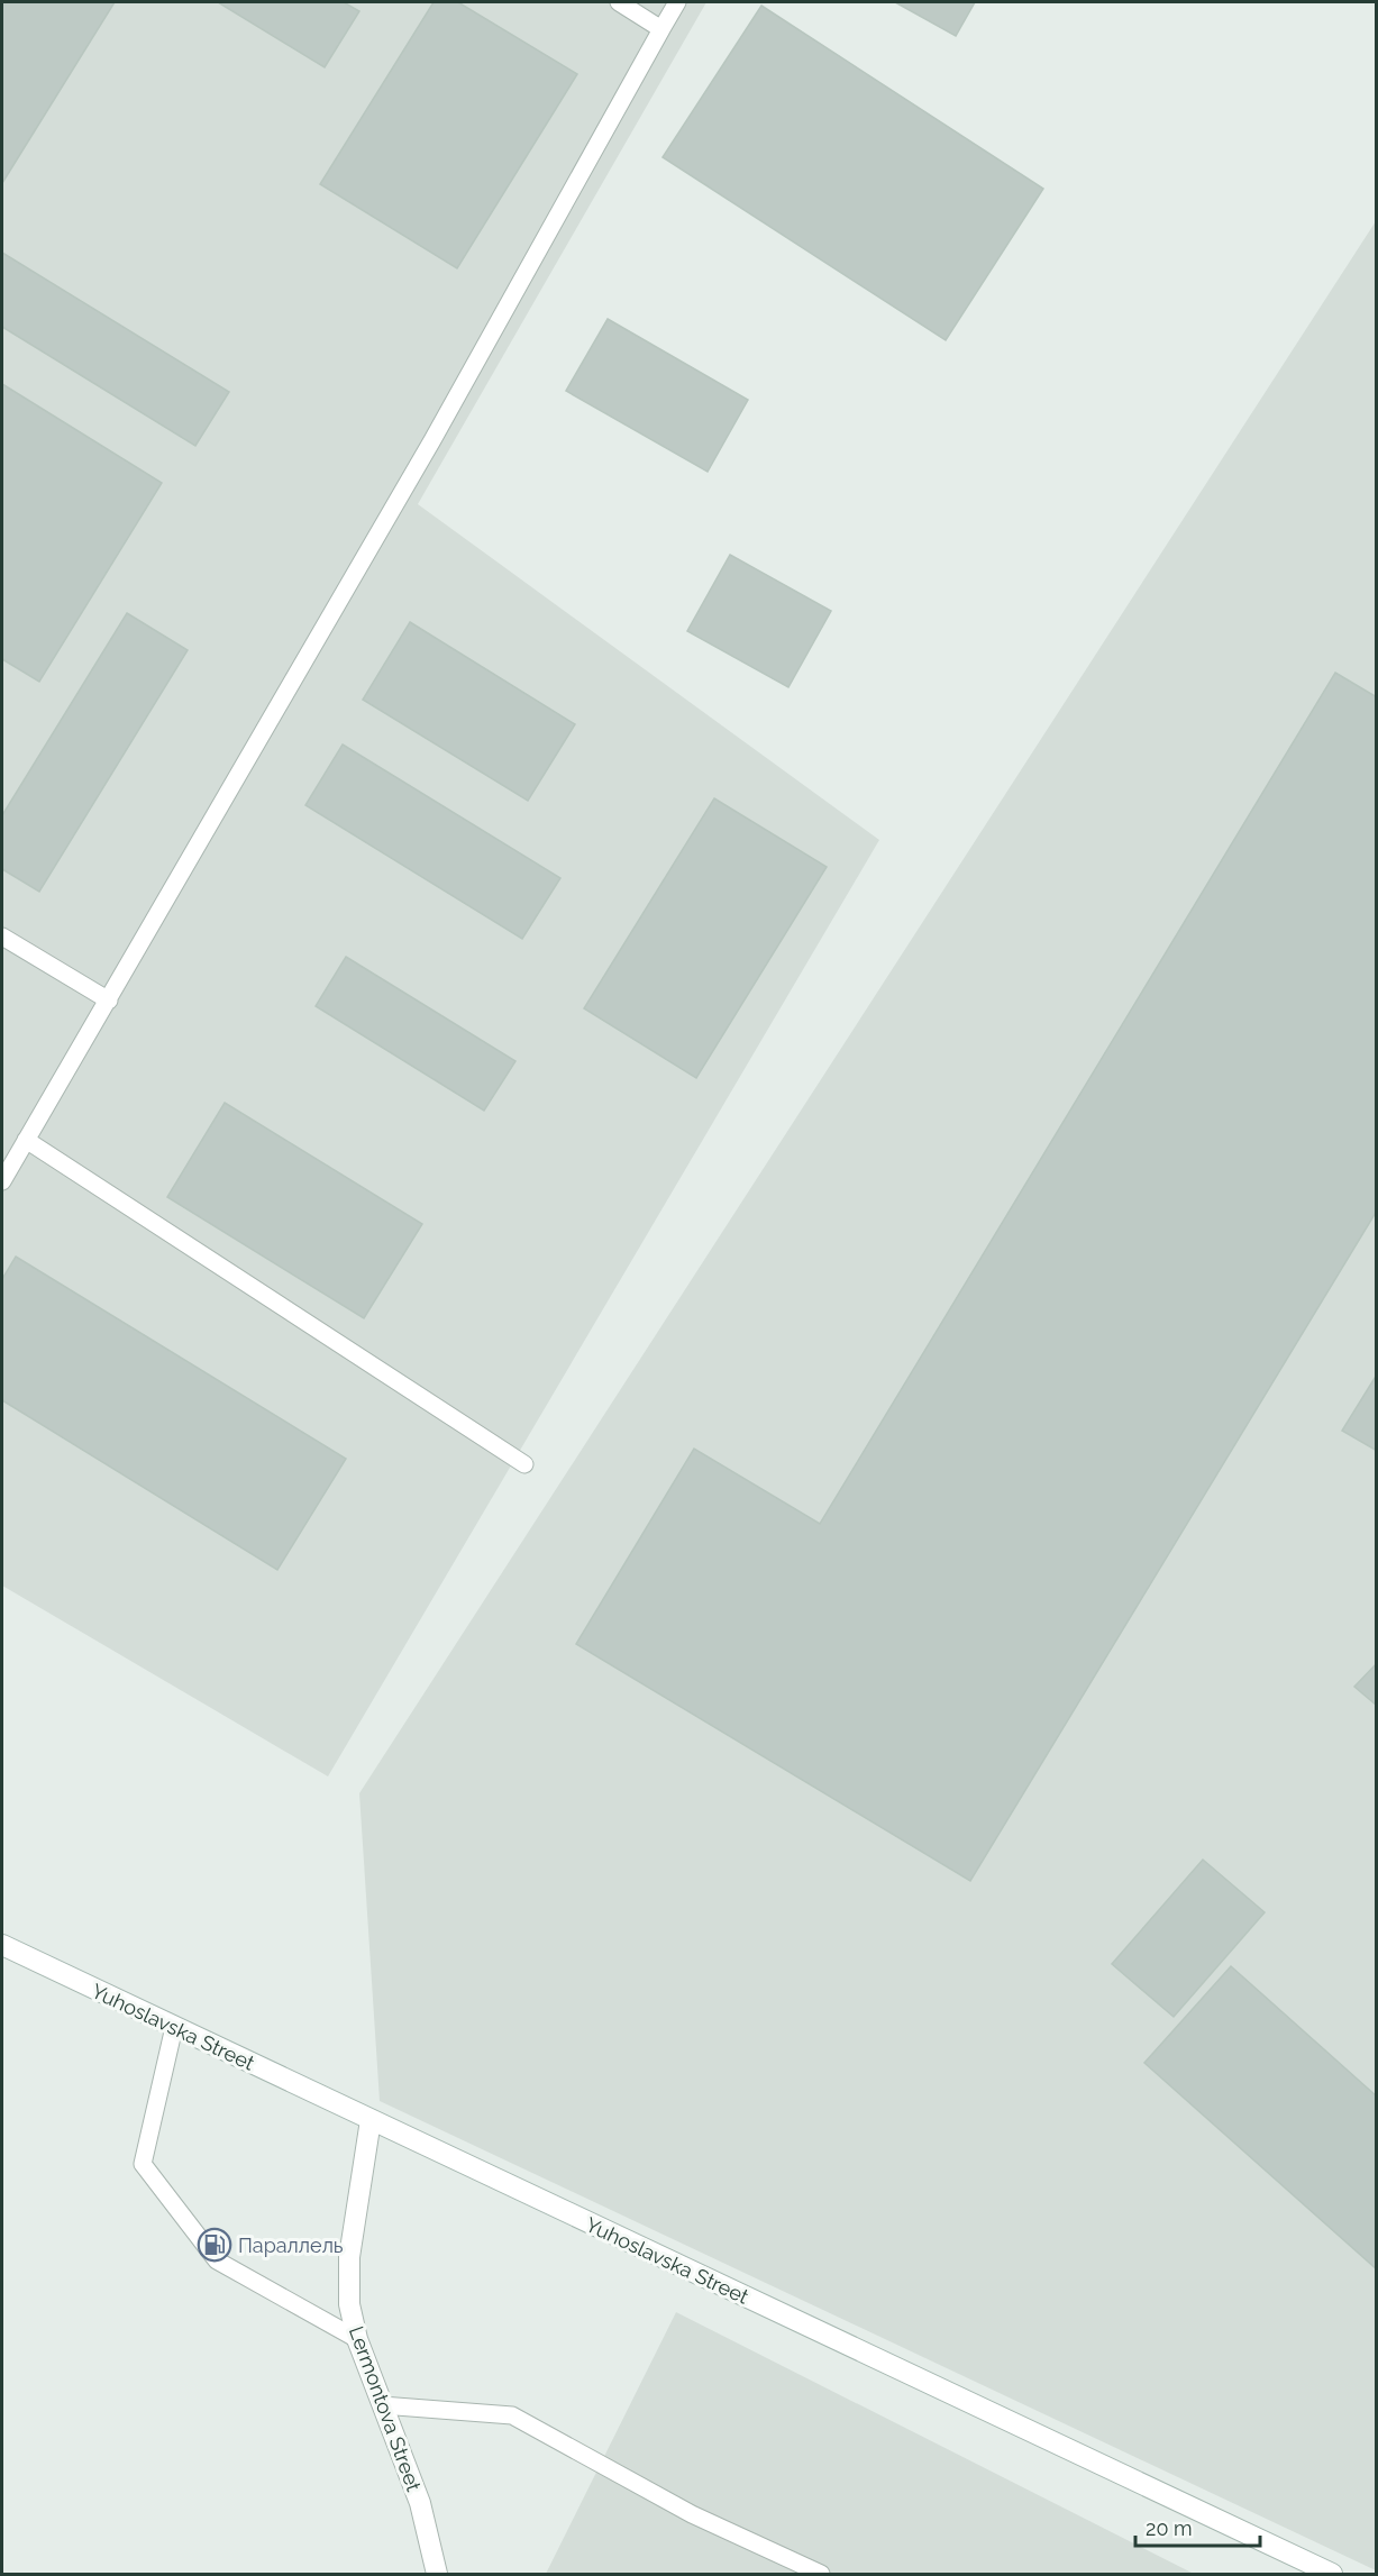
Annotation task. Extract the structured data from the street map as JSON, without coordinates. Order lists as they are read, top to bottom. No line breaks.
{"streets":{"main road":["Yuhoslavska Street","Lermontova Street"]},"crossings":[["Yuhoslavska Street","Lermontova Street"]],"places":{"fuel station":["Параллель"]},"scale_bar":"20 m"}
